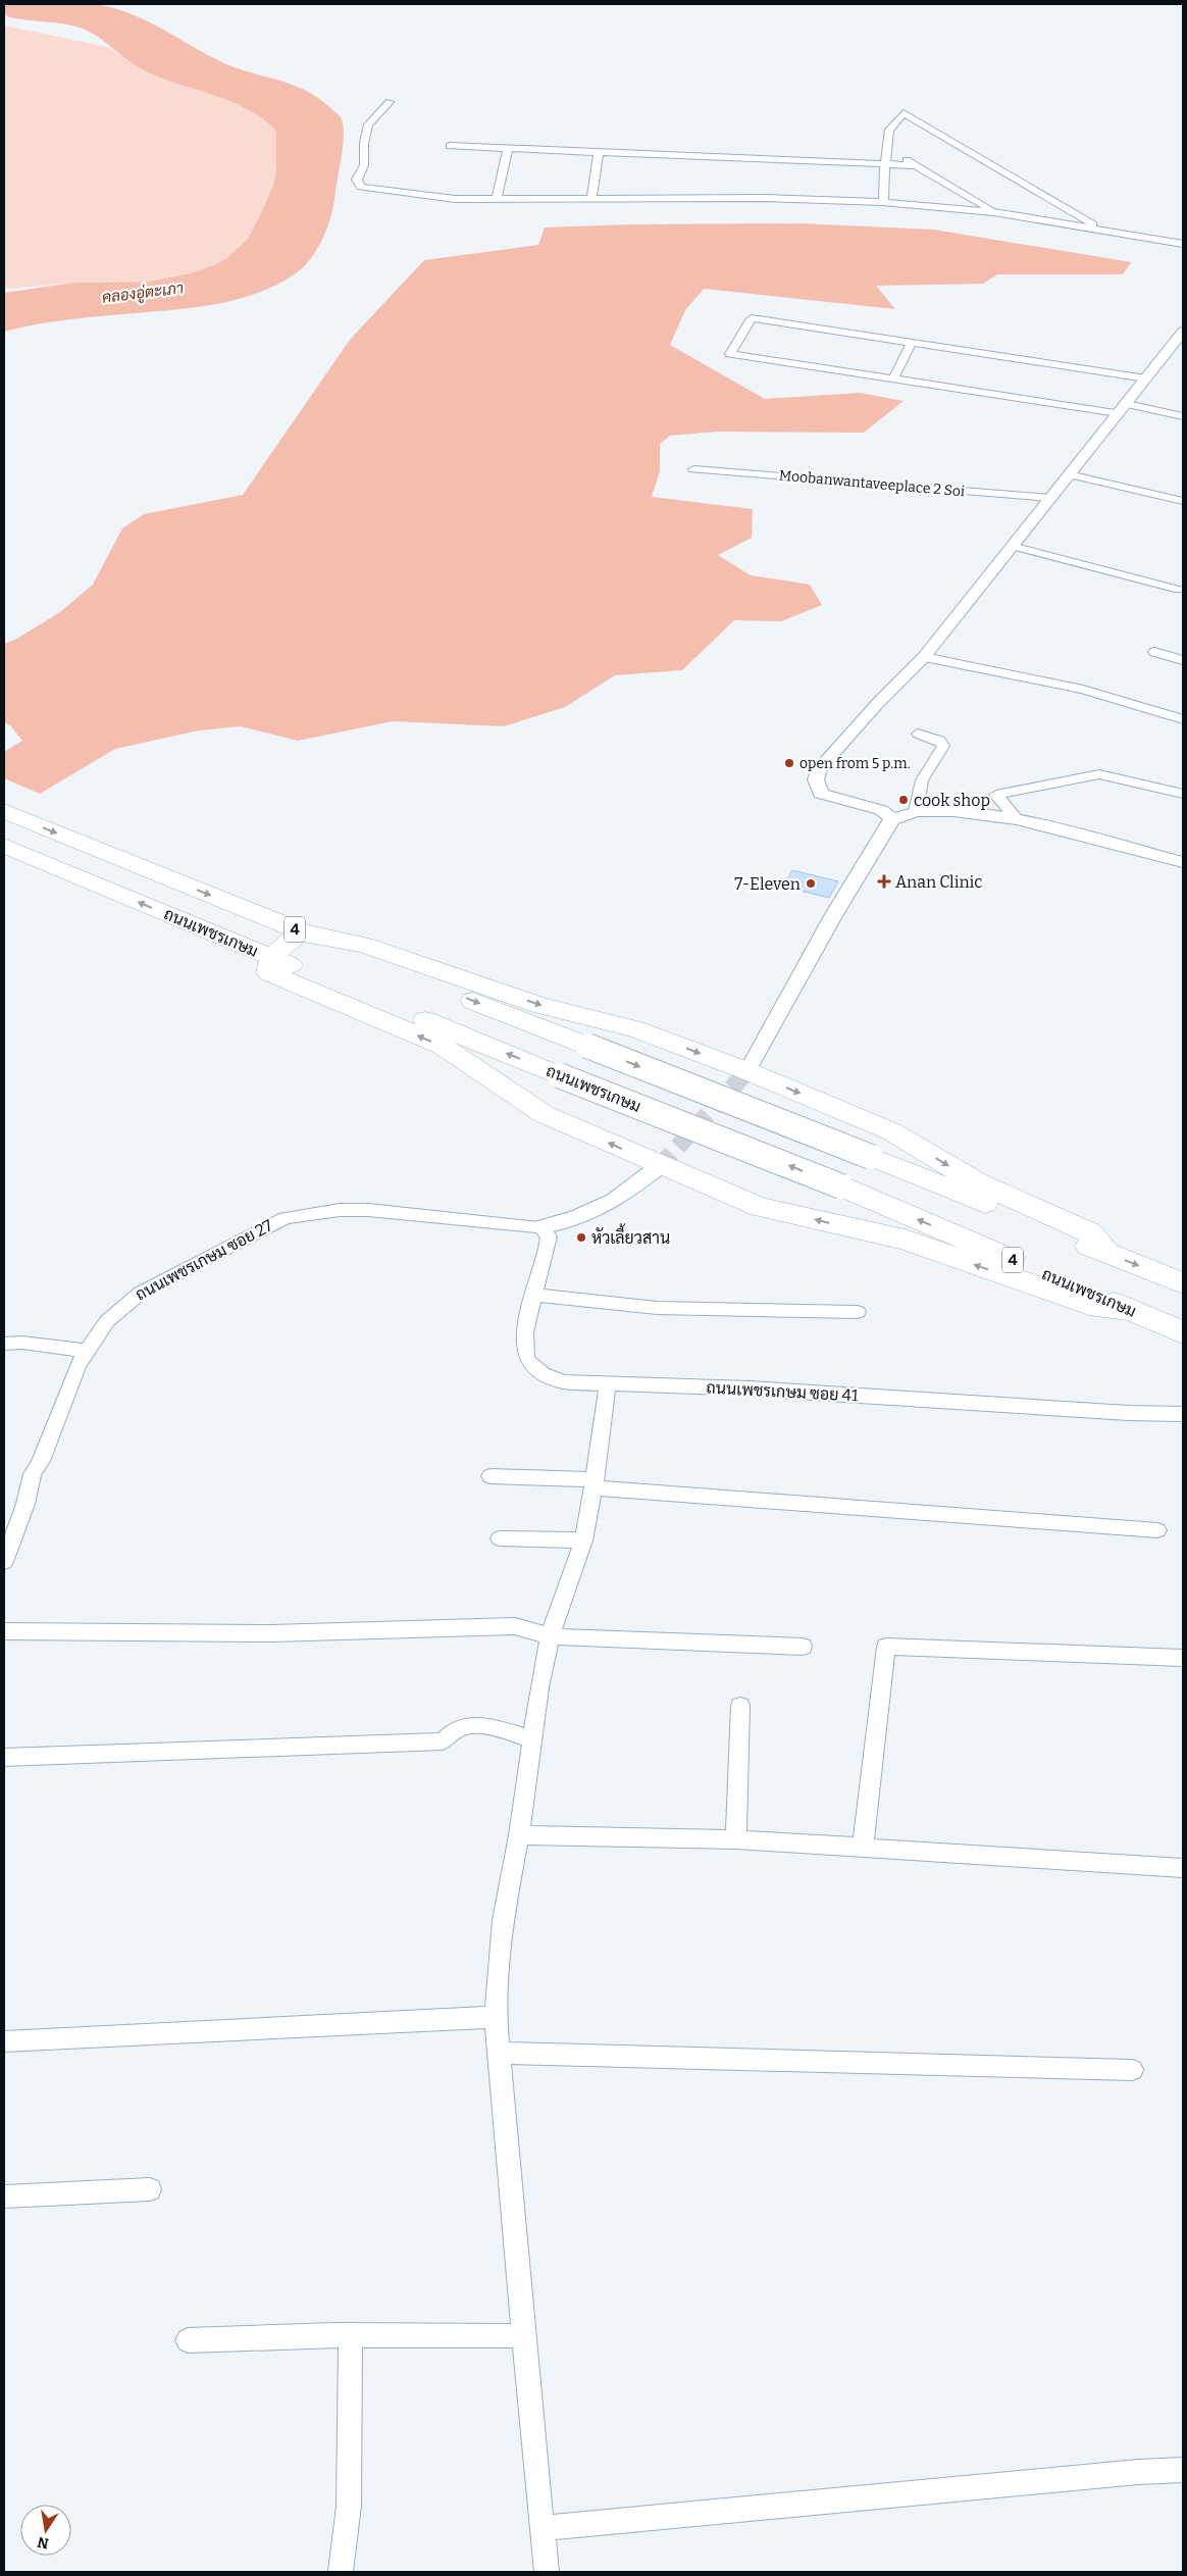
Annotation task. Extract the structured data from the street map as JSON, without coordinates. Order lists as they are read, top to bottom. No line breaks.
{"streets":{"highway":["4","ถนนเพชรเกษม"],"street":["Moobanwantaveeplace 2 Soi","ถนนเพชรเกษม ซอย 27","ถนนเพชรเกษม ซอย 41"]},"crossings":[["ถนนเพชรเกษม ซอย 27","ถนนเพชรเกษม ซอย 41"]],"water":["คลองอู่ตะเภา"],"places":{"other":["open from 5 p.m.","cook shop","7-Eleven","หัวเลี้ยวสาน"],"health":["Anan Clinic"]},"north":"bottom"}
